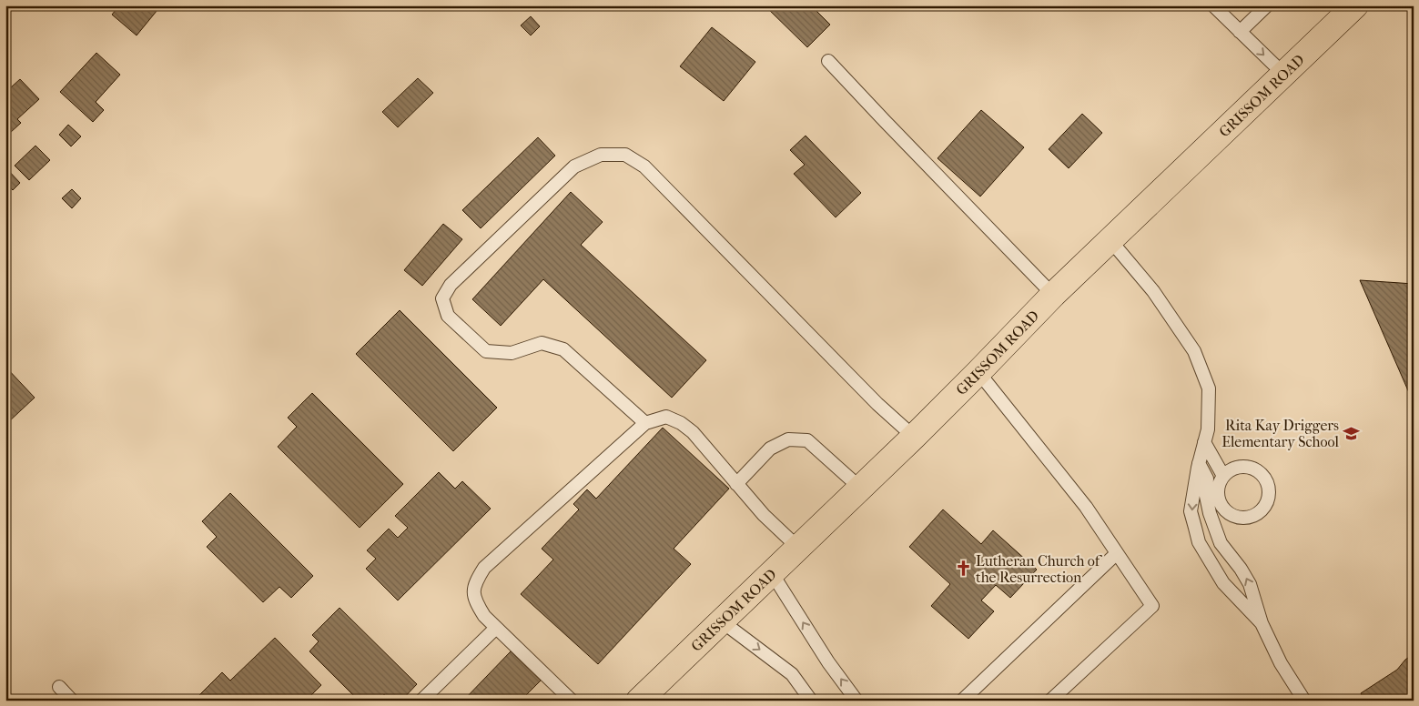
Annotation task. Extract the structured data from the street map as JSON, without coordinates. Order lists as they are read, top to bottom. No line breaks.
{"streets":{"main road":["GRISSOM ROAD"]},"places":{"school or university":["Rita Kay Driggers Elementary School"],"church":["Lutheran Church of the Resurrection"]}}
